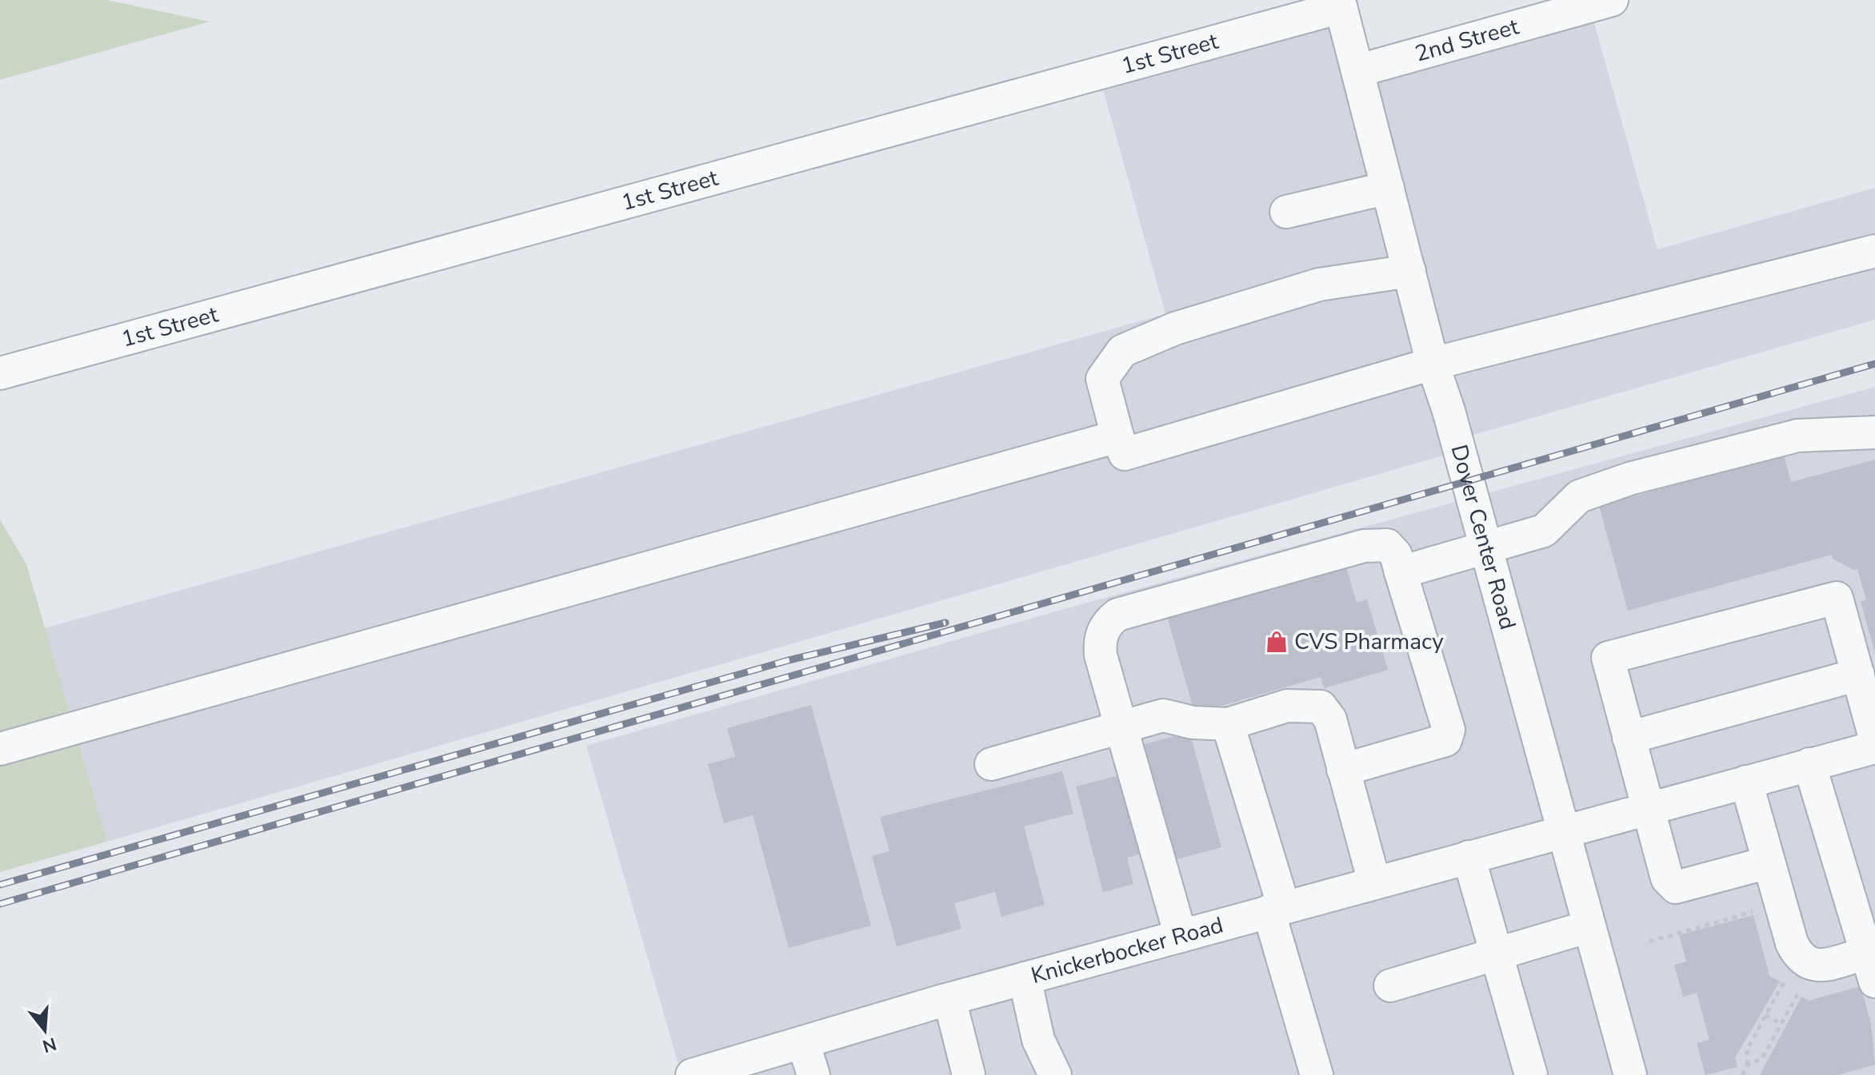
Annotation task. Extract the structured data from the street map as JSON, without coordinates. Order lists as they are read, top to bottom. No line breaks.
{"streets":{"street":["2nd Street","1st Street","Dover Center Road","Knickerbocker Road"]},"crossings":[["2nd Street","Dover Center Road"],["1st Street","Dover Center Road"],["Dover Center Road","Knickerbocker Road"]],"places":{"shop":["CVS Pharmacy"]},"north":"bottom"}
